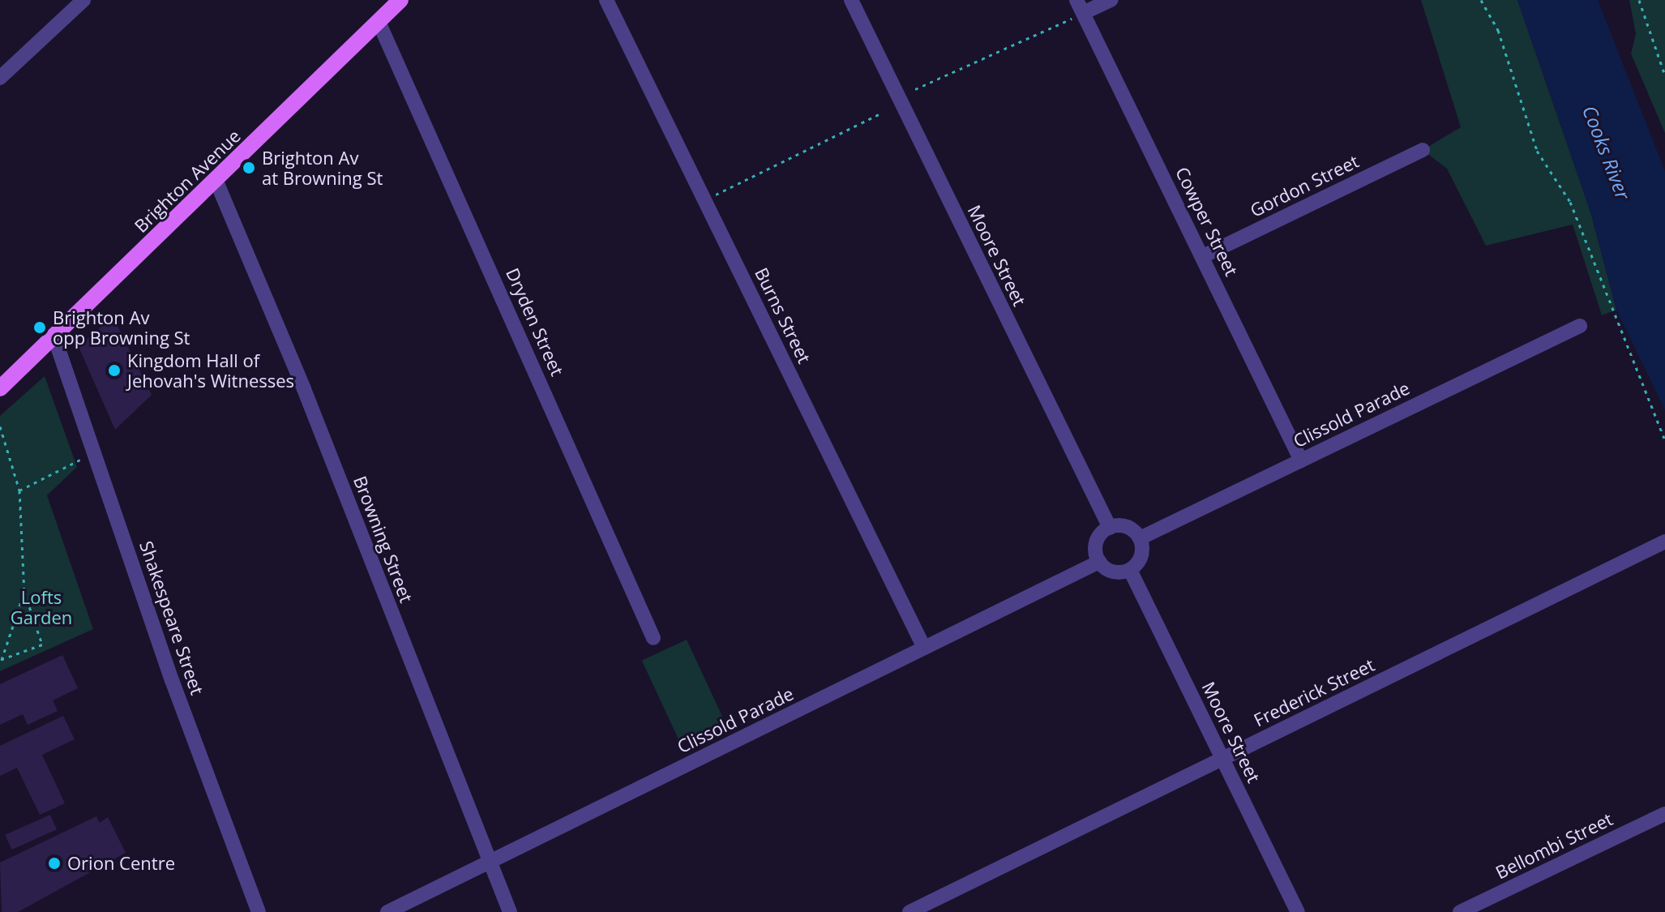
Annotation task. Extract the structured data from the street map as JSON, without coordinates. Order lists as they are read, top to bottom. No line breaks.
{"streets":{"main road":["Brighton Avenue"],"street":["Gordon Street","Cowper Street","Moore Street","Burns Street","Dryden Street","Clissold Parade","Browning Street","Shakespeare Street","Frederick Street","Bellombi Street"]},"crossings":[["Brighton Avenue","Dryden Street"],["Brighton Avenue","Browning Street"],["Brighton Avenue","Shakespeare Street"],["Gordon Street","Cowper Street"],["Cowper Street","Clissold Parade"],["Moore Street","Clissold Parade"],["Moore Street","Frederick Street"],["Burns Street","Clissold Parade"],["Clissold Parade","Browning Street"]],"water":["Cooks River"],"parks":["Lofts Garden"],"places":["Brighton Av at Browning St","Brighton Av opp Browning St","Kingdom Hall of Jehovah's Witnesses","Orion Centre"]}
